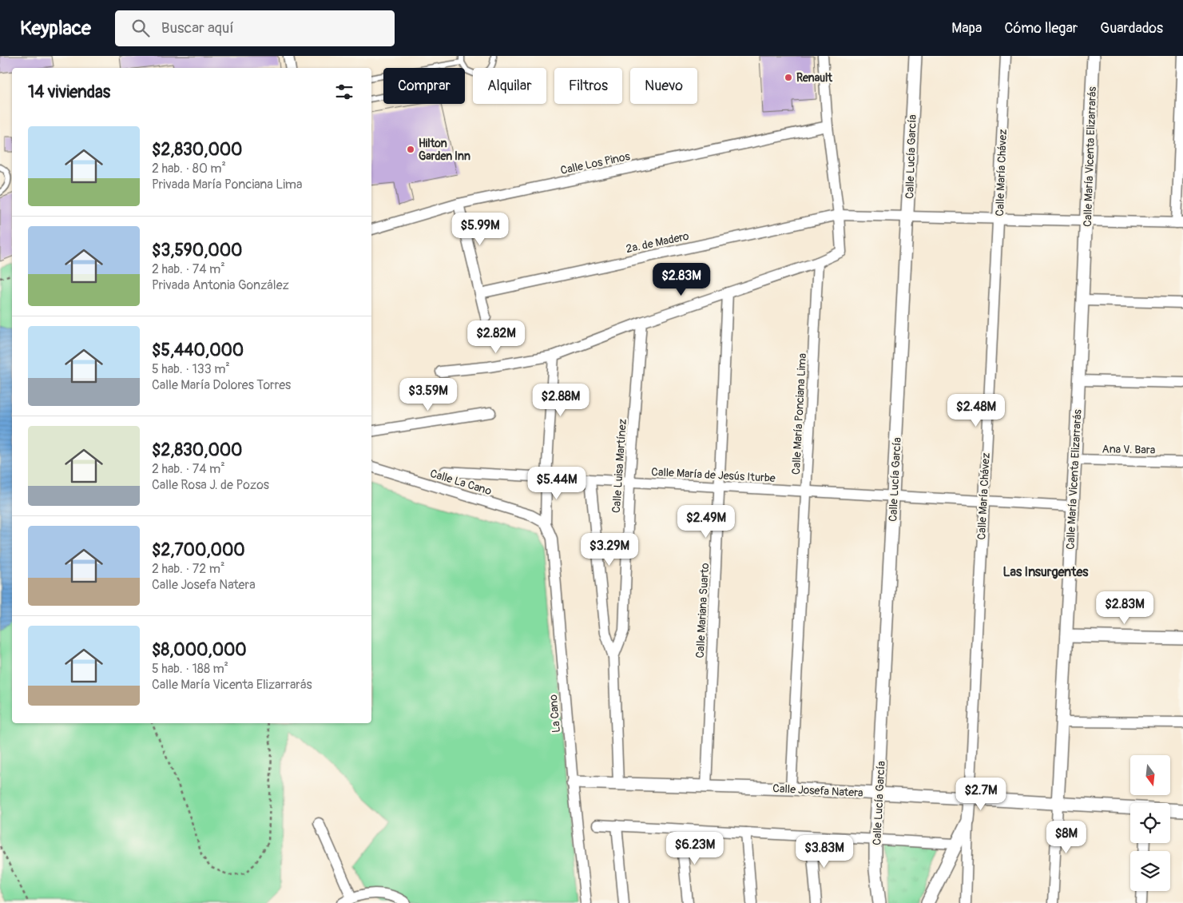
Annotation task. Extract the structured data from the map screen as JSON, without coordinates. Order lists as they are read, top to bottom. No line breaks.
{"streets":{"street":["Calle Lucía García","Calle María Vicenta Elizarrarás","Calle Los Pinos","Calle María Chávez","2a. de Madero","Calle María Ponciana Lima","Ana V. Bara","Calle Luisa Martínez","Calle María de Jesús Iturbe","Calle La Cano","Calle Mariana Suarto","La Cano","Calle Josefa Natera"]},"crossings":[["Calle Lucía García","2a. de Madero"],["Calle Lucía García","Calle María de Jesús Iturbe"],["Calle Lucía García","Calle Josefa Natera"],["Calle María Vicenta Elizarrarás","2a. de Madero"],["Calle María Vicenta Elizarrarás","Ana V. Bara"],["Calle María Vicenta Elizarrarás","Calle María de Jesús Iturbe"],["Calle María Vicenta Elizarrarás","Calle Josefa Natera"],["Calle María Chávez","2a. de Madero"],["Calle María Chávez","Calle María de Jesús Iturbe"],["Calle María Chávez","Calle Josefa Natera"],["Calle María Ponciana Lima","Calle María de Jesús Iturbe"],["Calle María Ponciana Lima","Calle Josefa Natera"],["Calle Luisa Martínez","Calle María de Jesús Iturbe"],["Calle Luisa Martínez","Calle Josefa Natera"],["Calle María de Jesús Iturbe","Calle Mariana Suarto"],["Calle María de Jesús Iturbe","La Cano"],["Calle La Cano","La Cano"],["Calle Mariana Suarto","Calle Josefa Natera"],["La Cano","Calle Josefa Natera"]],"districts":["Las Insurgentes"],"places":["Renault","Hilton Garden Inn"],"north":"bottom","page":{"header":"Keyplace","search":"Buscar aquí","nav":["Mapa","Cómo llegar","Guardados"],"chip":["Comprar","Alquilar","Filtros","Nuevo"],"heading":"14 viviendas","list":[{"name":"$2,830,000","note":"2 hab. · 80 m² · Privada María Ponciana Lima"},{"name":"$3,590,000","note":"2 hab. · 74 m² · Privada Antonia González"},{"name":"$5,440,000","note":"5 hab. · 133 m² · Calle María Dolores Torres"},{"name":"$2,830,000","note":"2 hab. · 74 m² · Calle Rosa J. de Pozos"},{"name":"$2,700,000","note":"2 hab. · 72 m² · Calle Josefa Natera"},{"name":"$8,000,000","note":"5 hab. · 188 m² · Calle María Vicenta Elizarrarás"}],"price":["$5.99M","$2.83M","$2.82M","$3.59M","$2.88M","$2.48M","$5.44M","$2.49M","$3.29M","$2.83M","$2.7M","$8M","$6.23M","$3.83M"]}}
